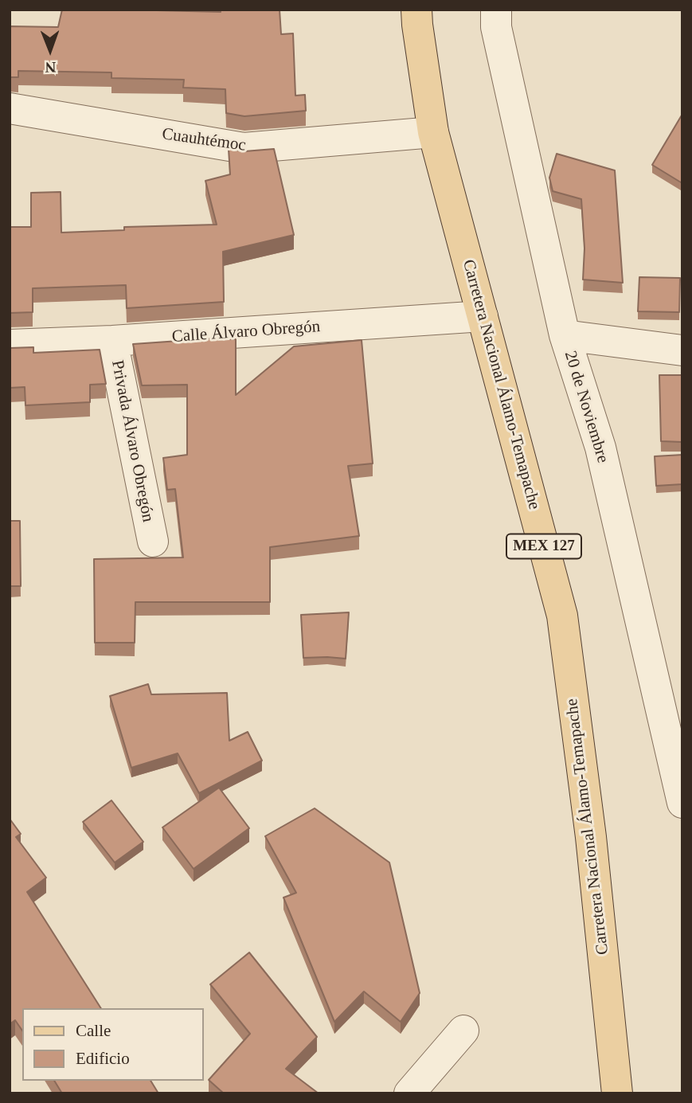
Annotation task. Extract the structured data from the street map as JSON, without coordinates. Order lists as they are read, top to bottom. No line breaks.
{"streets":{"main road":["Carretera Nacional Álamo-Temapache","MEX 127"],"street":["Cuauhtémoc","Calle Álvaro Obregón","20 de Noviembre","Privada Álvaro Obregón"]},"crossings":[["Cuauhtémoc","Carretera Nacional Álamo-Temapache"],["Calle Álvaro Obregón","Carretera Nacional Álamo-Temapache"],["Calle Álvaro Obregón","Privada Álvaro Obregón"]],"legend":["Calle","Edificio"],"north":"bottom"}
